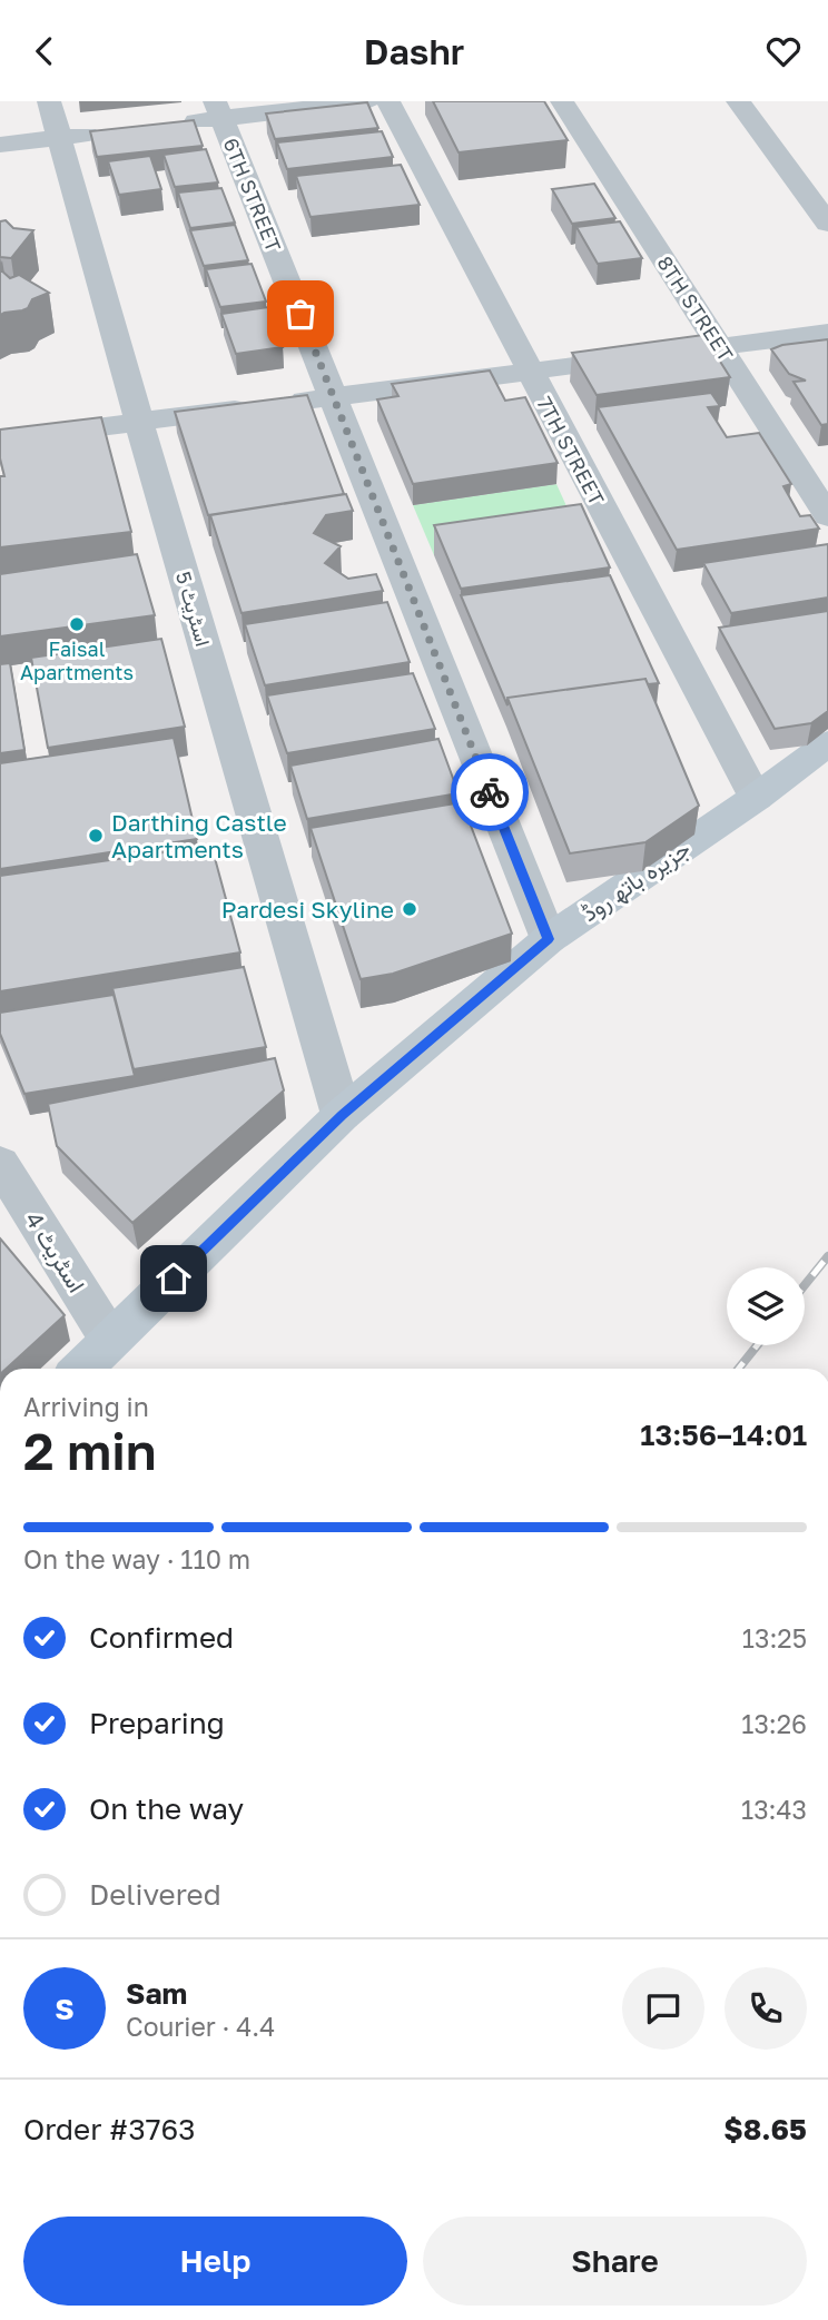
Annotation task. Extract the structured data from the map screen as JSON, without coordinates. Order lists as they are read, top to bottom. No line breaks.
{"streets":{"street":["6TH STREET","8TH STREET","7TH STREET","اسٹریٹ 5","جزیرہ باتھ روڈ","اسٹریٹ 4"]},"crossings":[["6TH STREET","جزیرہ باتھ روڈ"],["7TH STREET","جزیرہ باتھ روڈ"],["اسٹریٹ 5","جزیرہ باتھ روڈ"],["جزیرہ باتھ روڈ","اسٹریٹ 4"]],"places":["Faisal Apartments","Darthing Castle Apartments","Pardesi Skyline"],"page":{"header":"Dashr","heading":["2 min","Arriving in","13:56–14:01"],"panel":["Sam","Courier · 4.4","Order #3763","$8.65"],"bar":"On the way · 110 m","list":[["Confirmed","13:25"],["Preparing","13:26"],["On the way","13:43"],"Delivered"],"round":"S","buttons":["Help","Share"]}}
